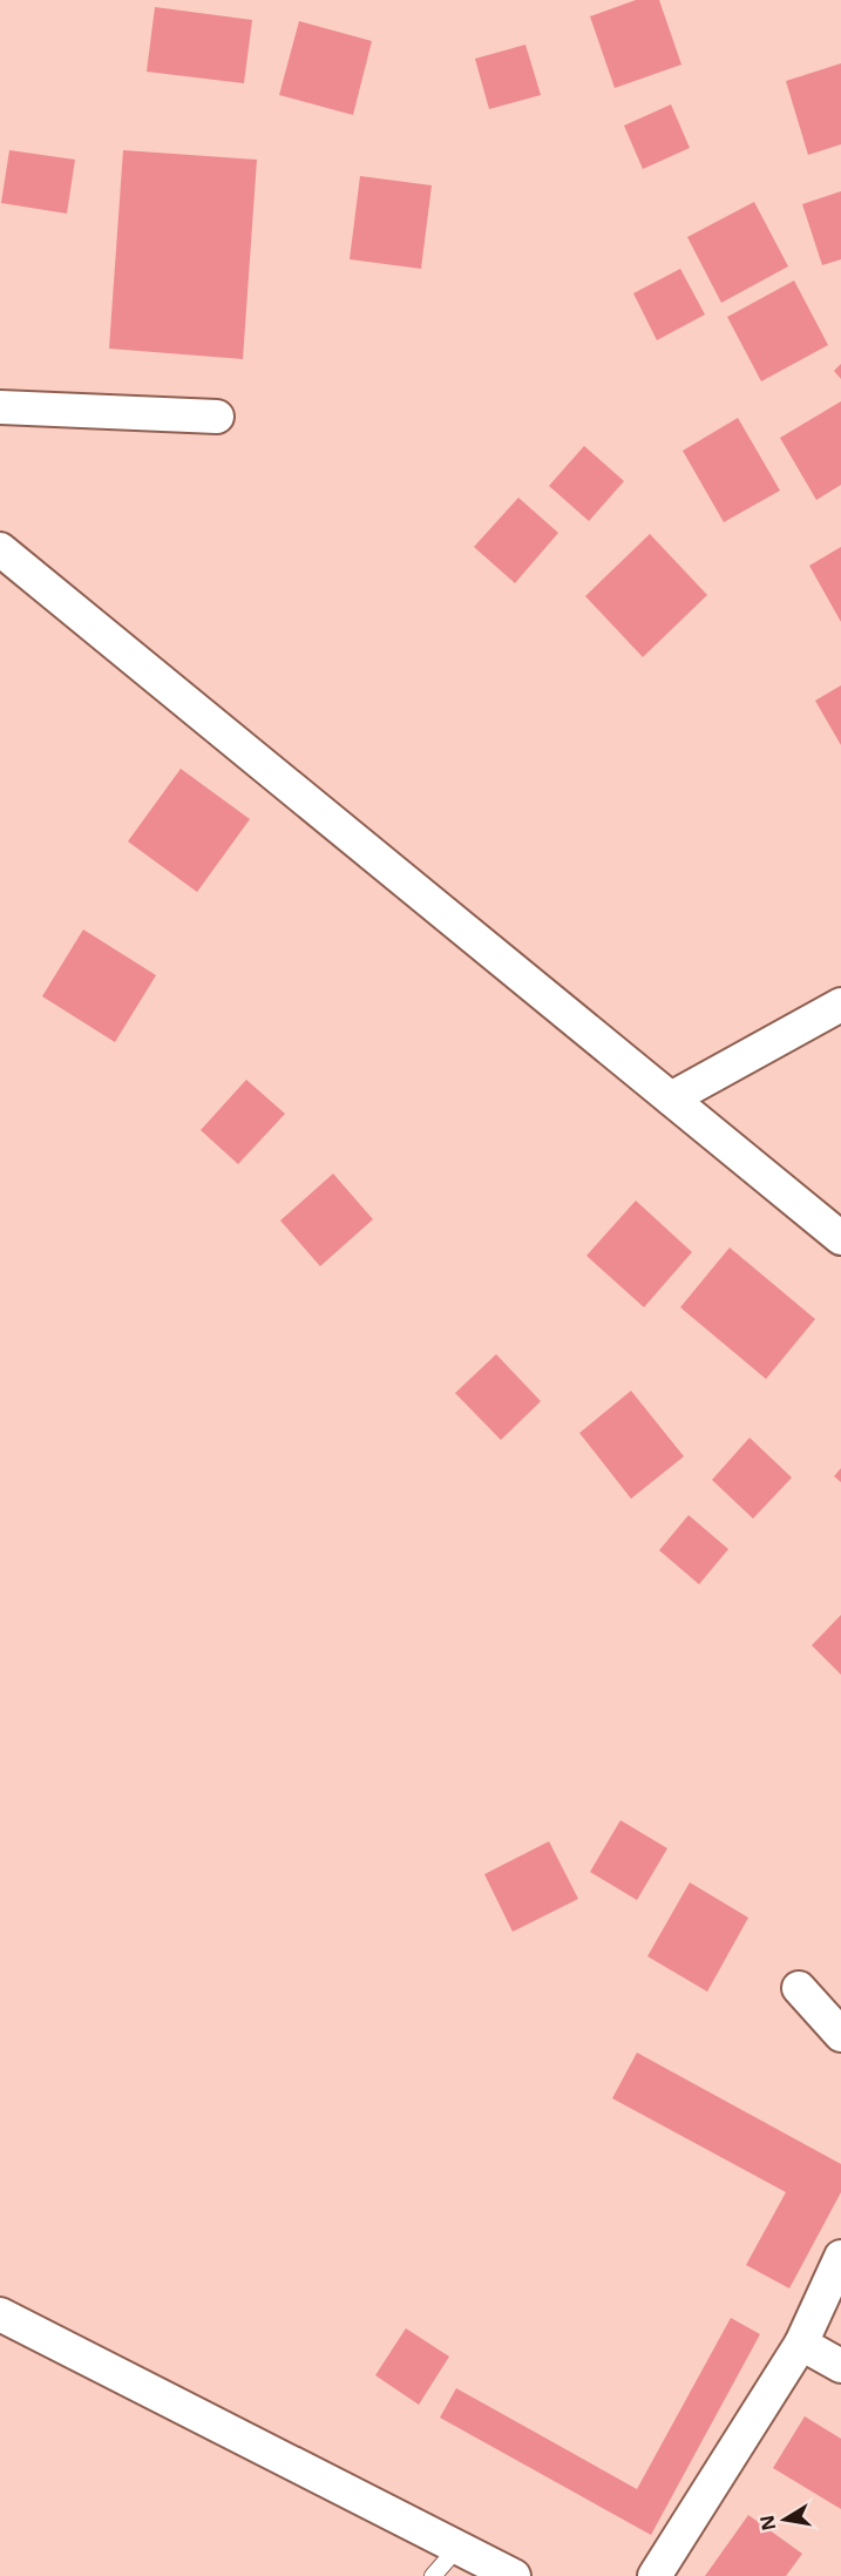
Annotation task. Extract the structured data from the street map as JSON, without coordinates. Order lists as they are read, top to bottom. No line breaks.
{"north":"left"}
